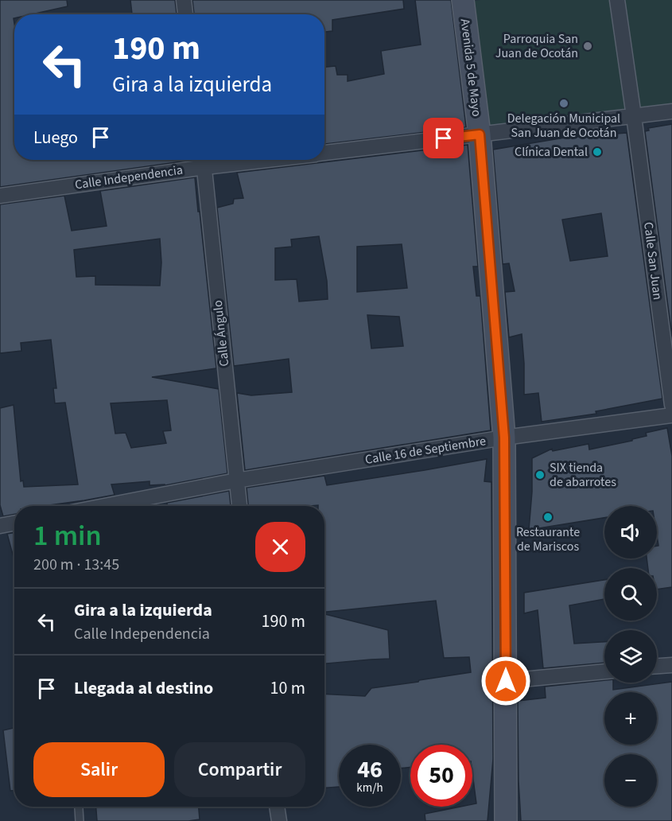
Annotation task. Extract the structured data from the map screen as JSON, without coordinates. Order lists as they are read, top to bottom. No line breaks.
{"streets":{"main road":["Avenida 5 de Mayo"],"street":["Calle Independencia","Calle San Juan","Calle Ángulo","Calle 16 de Septiembre"]},"crossings":[["Avenida 5 de Mayo","Calle Independencia"],["Avenida 5 de Mayo","Calle 16 de Septiembre"],["Calle Independencia","Calle San Juan"],["Calle Independencia","Calle Ángulo"],["Calle Ángulo","Calle 16 de Septiembre"]],"places":["Parroquia San Juan de Ocotán","Delegación Municipal San Juan de Ocotán","Clínica Dental","SIX tienda de abarrotes","Restaurante de Mariscos"],"page":{"turn":["190 m","Gira a la izquierda"],"then":"Luego","map_buttons":["+","−"],"heading":["1 min","200 m · 13:45"],"list":[{"name":"Gira a la izquierda","note":"Calle Independencia","value":"190 m"},{"name":"Llegada al destino","value":"10 m"}],"buttons":["Salir","Compartir"],"speed":"46 km/h","limit":"50"}}
